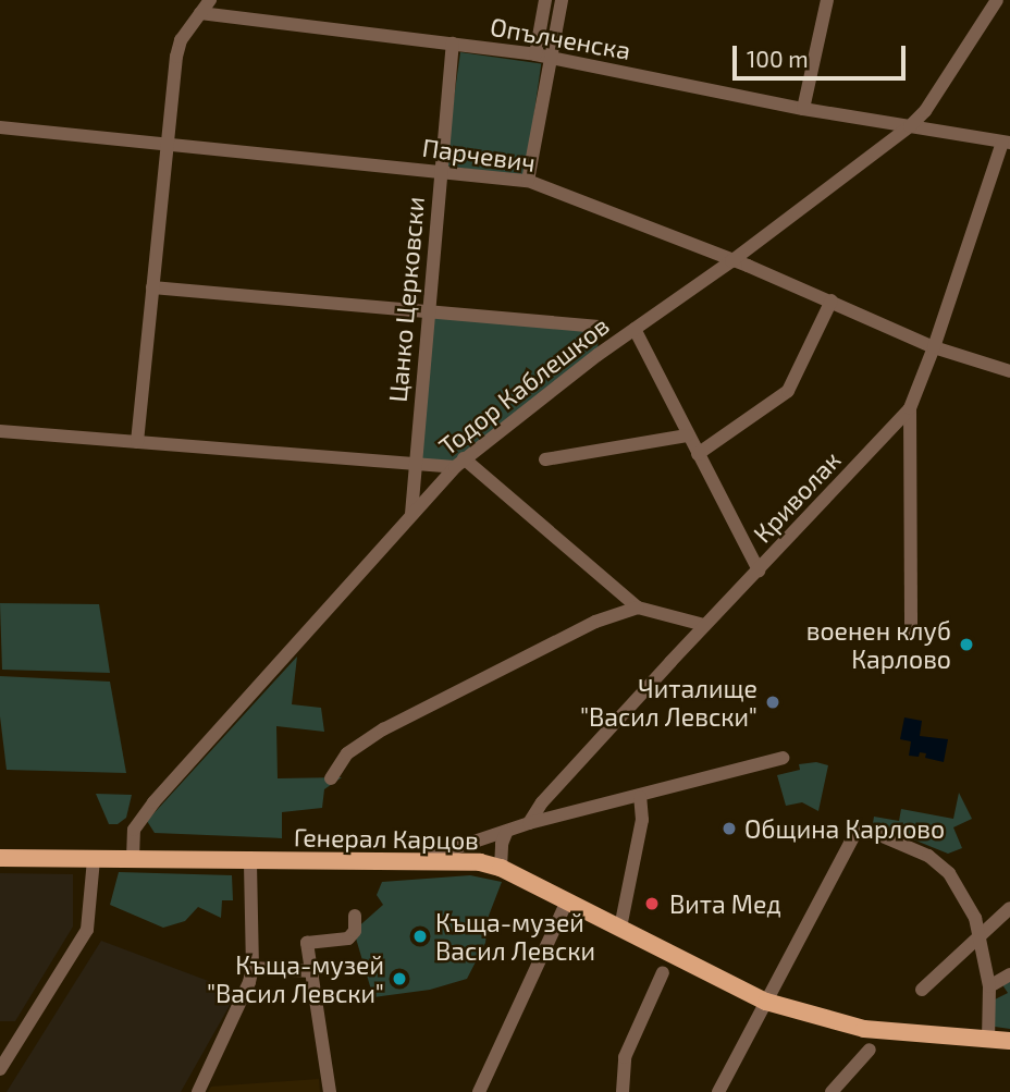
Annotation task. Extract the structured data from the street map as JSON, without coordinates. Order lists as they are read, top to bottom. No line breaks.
{"streets":{"main road":["Генерал Карцов"],"street":["Опълченска","Парчевич","Цанко Церковски","Тодор Каблешков","Криволак"]},"crossings":[["Опълченска","Цанко Церковски"],["Опълченска","Тодор Каблешков"],["Опълченска","Криволак"],["Парчевич","Цанко Церковски"],["Парчевич","Тодор Каблешков"],["Парчевич","Криволак"],["Цанко Церковски","Тодор Каблешков"],["Тодор Каблешков","Генерал Карцов"]],"places":["военен клуб Карлово","Читалище \"Васил Левски\"","Община Карлово","Вита Мед","Къща-музей Васил Левски","Къща-музей \"Васил Левски\""],"scale_bar":"100 m"}
